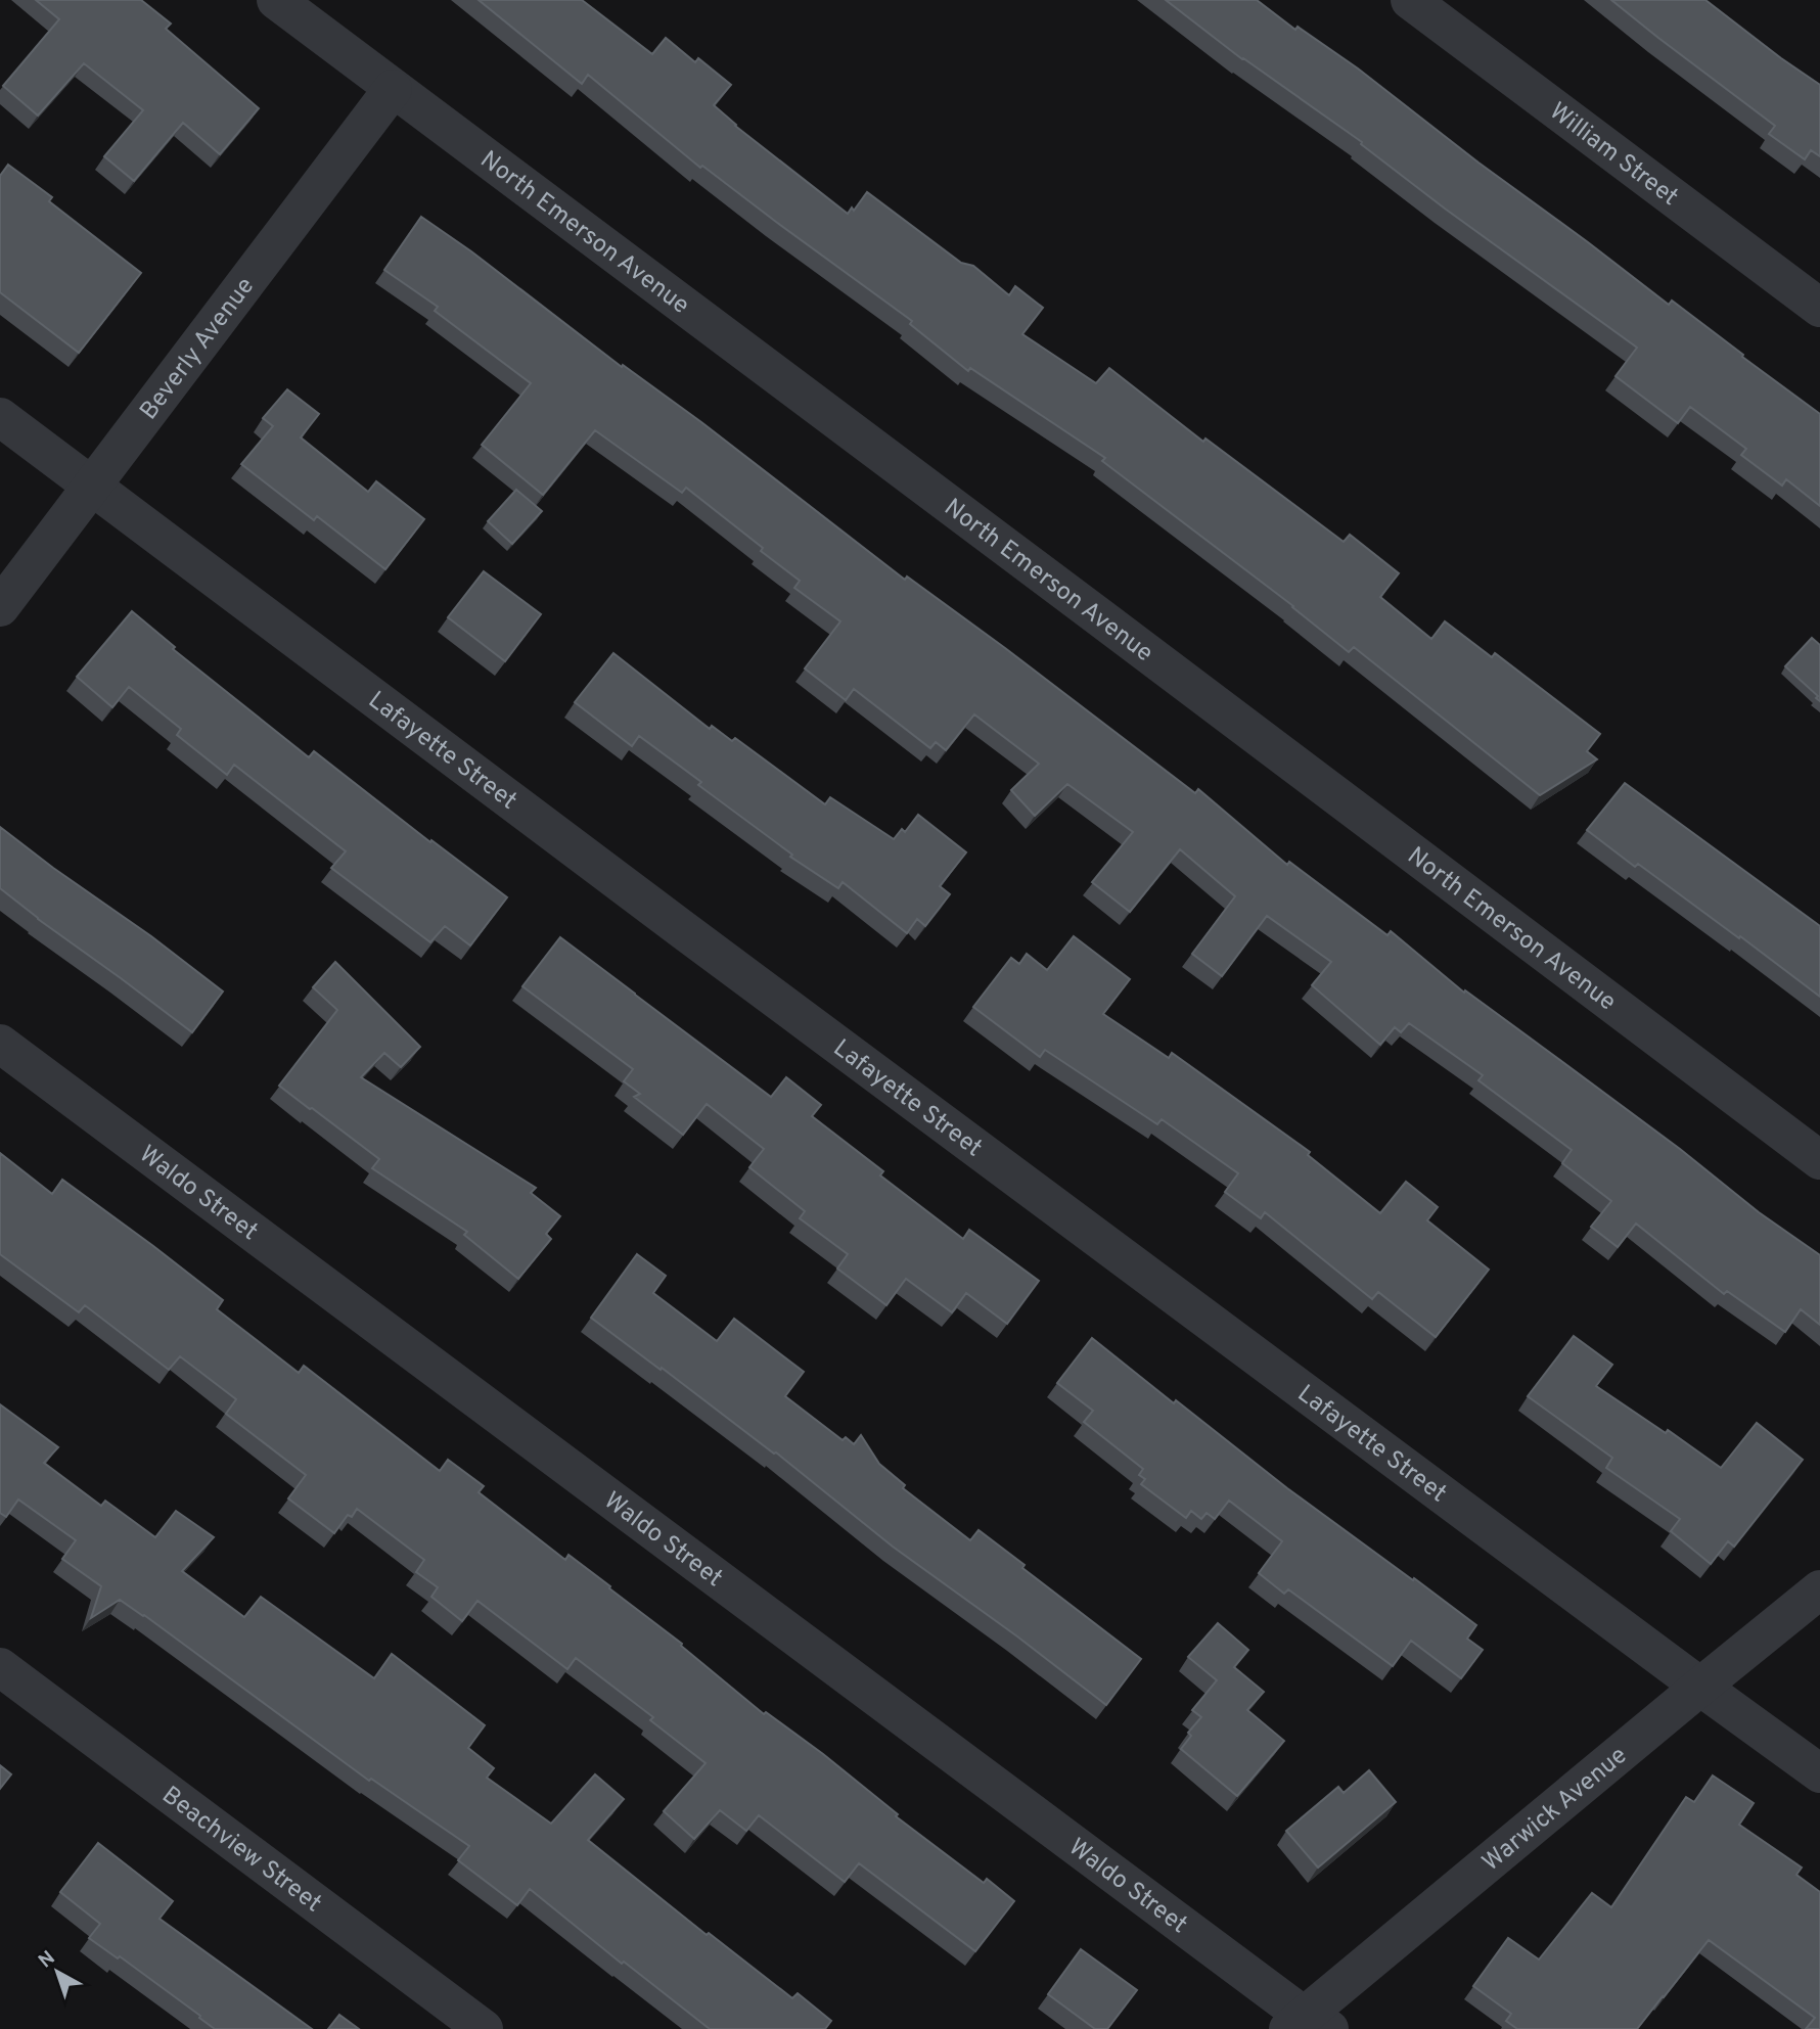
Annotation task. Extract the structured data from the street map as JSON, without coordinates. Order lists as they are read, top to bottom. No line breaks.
{"streets":{"street":["William Street","North Emerson Avenue","Beverly Avenue","Lafayette Street","Waldo Street","Warwick Avenue","Beachview Street"]},"crossings":[["North Emerson Avenue","Beverly Avenue"],["Beverly Avenue","Lafayette Street"],["Lafayette Street","Warwick Avenue"],["Waldo Street","Warwick Avenue"]],"north":"top left"}
